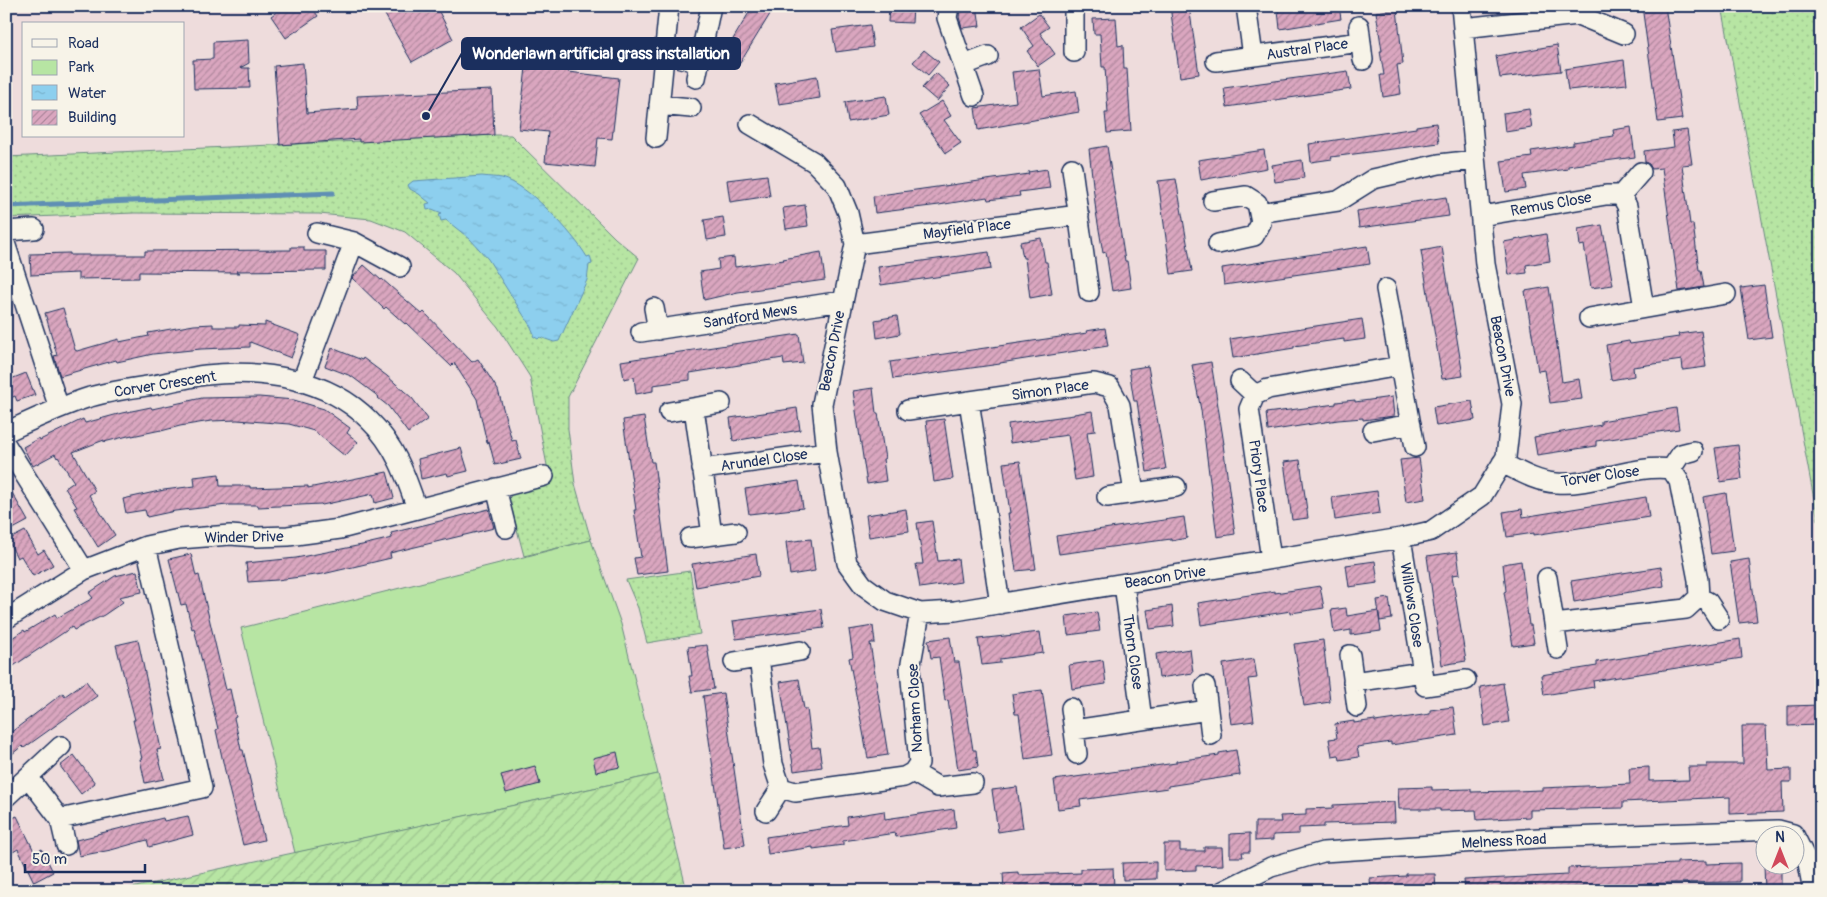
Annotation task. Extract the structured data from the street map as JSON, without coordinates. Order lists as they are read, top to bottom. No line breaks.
{"streets":{"street":["Austral Place","Remus Close","Mayfield Place","Sandford Mews","Beacon Drive","Corver Crescent","Simon Place","Arundel Close","Priory Place","Torver Close","Winder Drive","Willows Close","Thorn Close","Norham Close","Melness Road"]},"crossings":[["Remus Close","Beacon Drive"],["Mayfield Place","Beacon Drive"],["Sandford Mews","Beacon Drive"],["Beacon Drive","Arundel Close"],["Beacon Drive","Priory Place"],["Beacon Drive","Torver Close"],["Beacon Drive","Willows Close"],["Beacon Drive","Thorn Close"],["Beacon Drive","Norham Close"],["Corver Crescent","Winder Drive"]],"places":["Wonderlawn artificial grass installation"],"legend":["Road","Park","Water","Building"],"scale_bar":"50 m","north":"top"}
